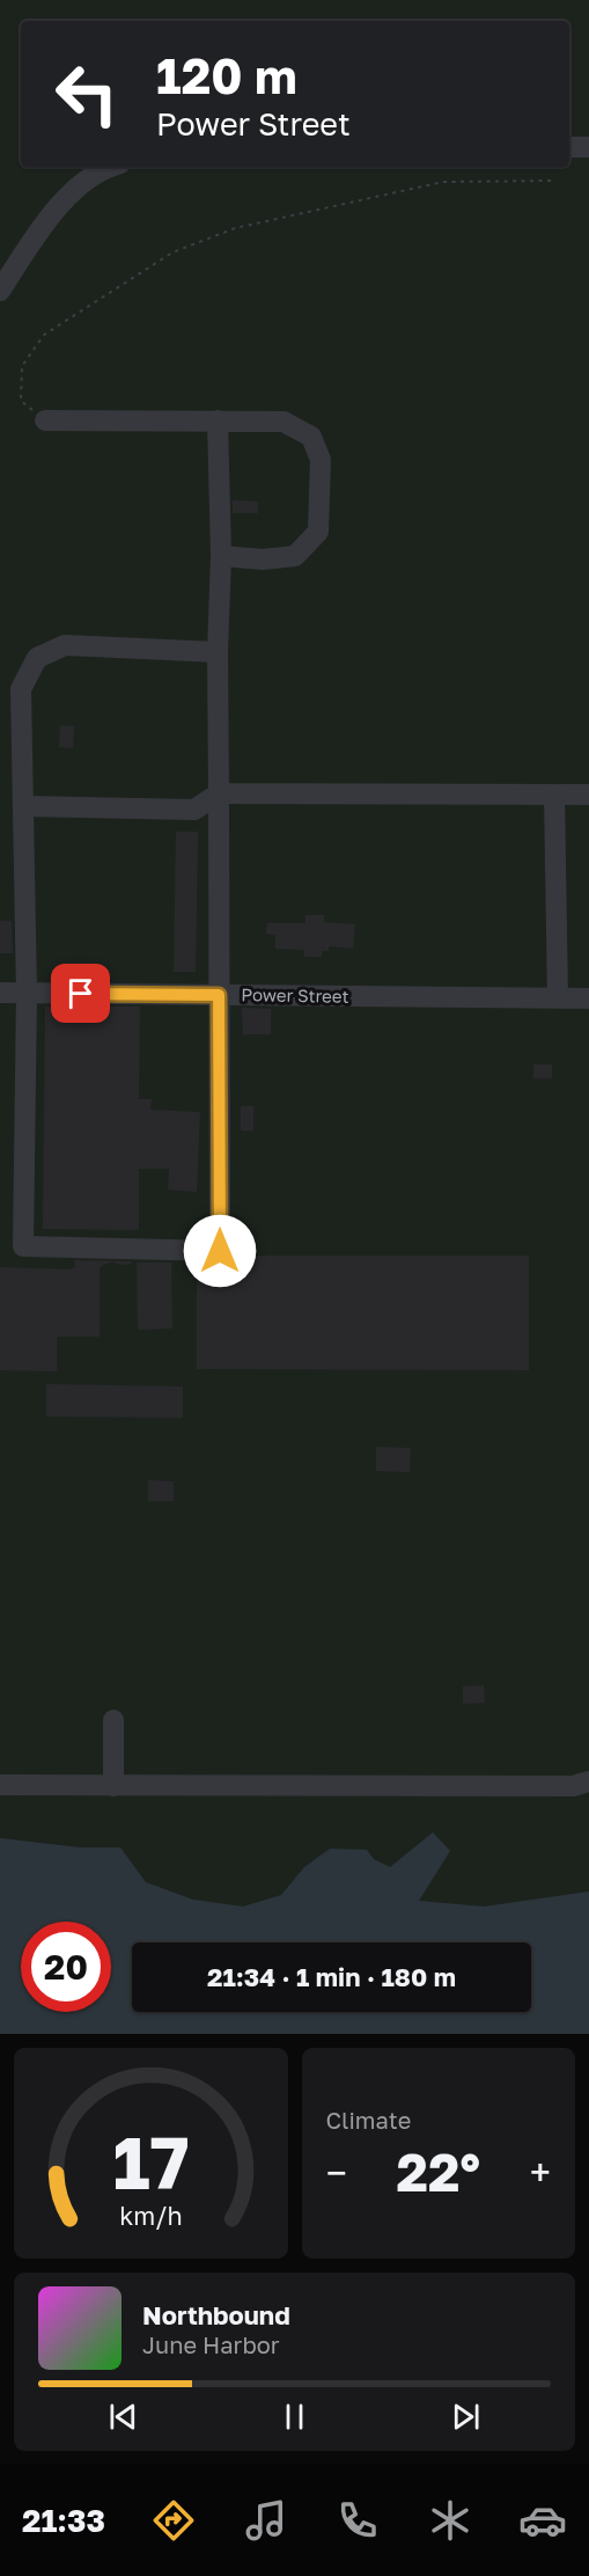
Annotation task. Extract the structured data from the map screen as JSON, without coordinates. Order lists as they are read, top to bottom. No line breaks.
{"streets":{"lane":["Power Street"]},"page":{"turn":["120 m","Power Street"],"limit":"20","trip":"21:34 · 1 min · 180 m","tile":"Climate","heat":["−","22°","+"],"song":["Northbound","June Harbor"],"tabs":"21:33","gauge":["17","km/h"]}}
